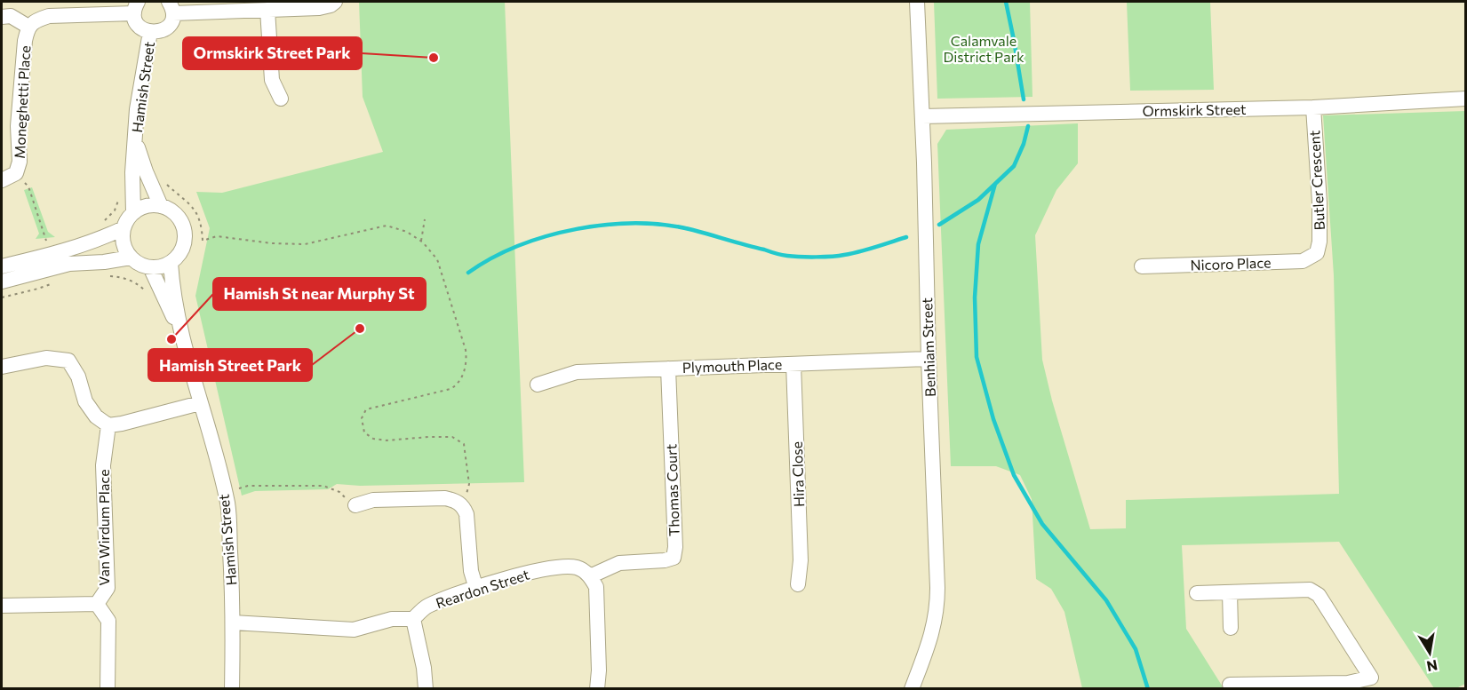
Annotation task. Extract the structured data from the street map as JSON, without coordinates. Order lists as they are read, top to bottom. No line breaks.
{"streets":{"street":["Hamish Street","Moneghetti Place","Ormskirk Street","Butler Crescent","Nicoro Place","Benhiam Street","Plymouth Place","Hira Close","Thomas Court","Van Wirdum Place","Reardon Street"]},"crossings":[["Ormskirk Street","Butler Crescent"],["Ormskirk Street","Benhiam Street"],["Butler Crescent","Nicoro Place"],["Benhiam Street","Plymouth Place"],["Plymouth Place","Hira Close"],["Plymouth Place","Thomas Court"],["Thomas Court","Reardon Street"]],"parks":["Calamvale District Park"],"places":["Ormskirk Street Park","Hamish Street Park","Hamish St near Murphy St"],"north":"bottom"}
